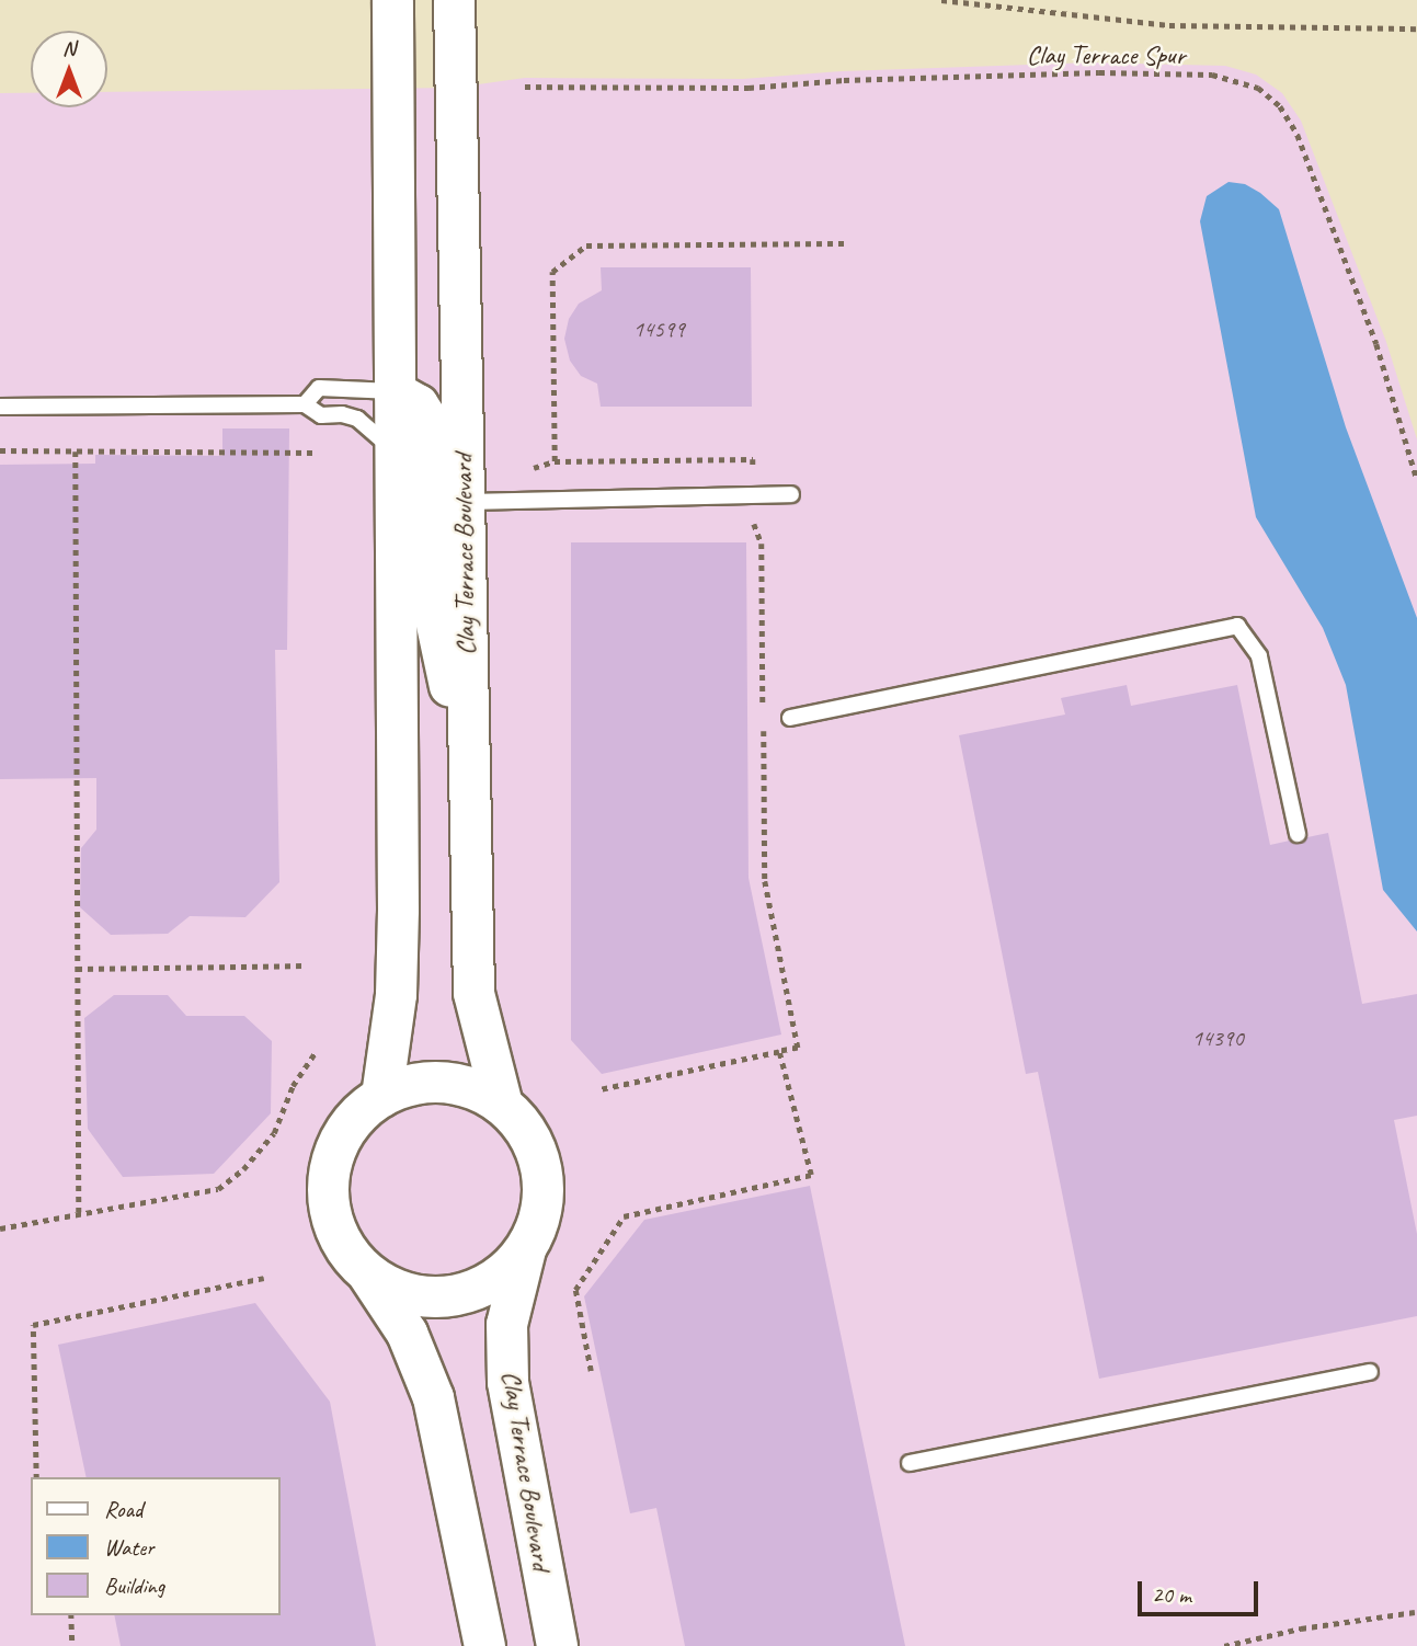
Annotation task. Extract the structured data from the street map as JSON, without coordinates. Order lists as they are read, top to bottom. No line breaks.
{"streets":{"street":["Clay Terrace Boulevard"],"path":["Clay Terrace Spur"]},"house_numbers":["14599","14390"],"legend":["Road","Water","Building"],"scale_bar":"20 m","north":"top"}
